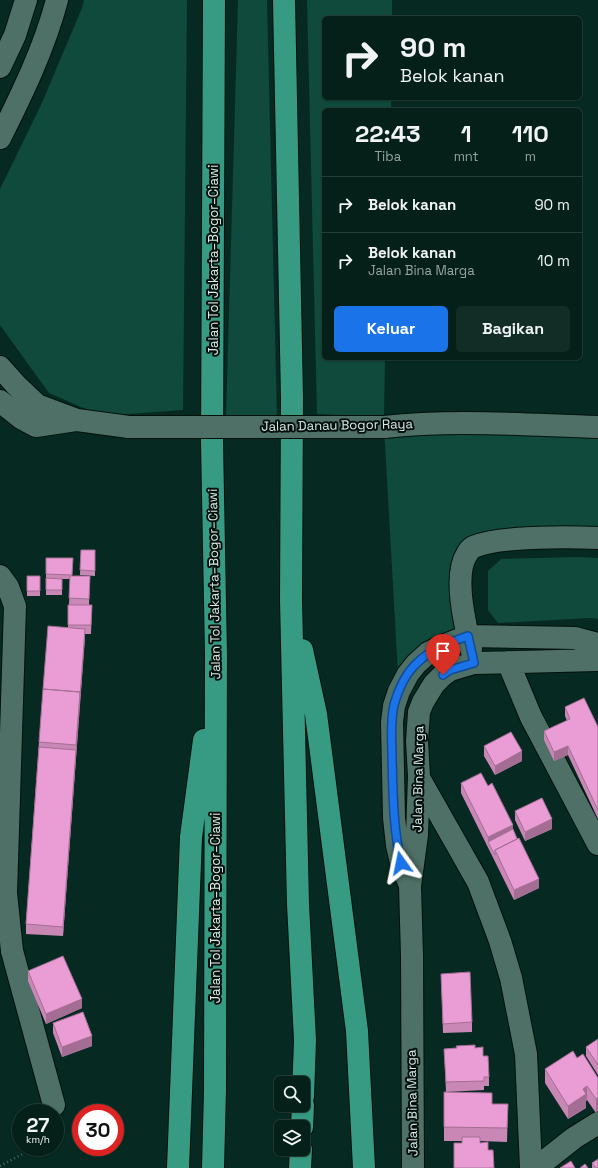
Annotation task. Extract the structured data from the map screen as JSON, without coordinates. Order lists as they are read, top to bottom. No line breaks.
{"streets":{"highway":["Jalan Tol Jakarta–Bogor–Ciawi"],"street":["Jalan Danau Bogor Raya","Jalan Bina Marga"]},"page":{"turn":["90 m","Belok kanan"],"eta":["22:43","Tiba","1","mnt","110","m"],"list":[{"name":"Belok kanan","value":"90 m"},{"name":"Belok kanan","note":"Jalan Bina Marga","value":"10 m"}],"buttons":["Keluar","Bagikan"],"speed":"27 km/h","limit":"30"}}
